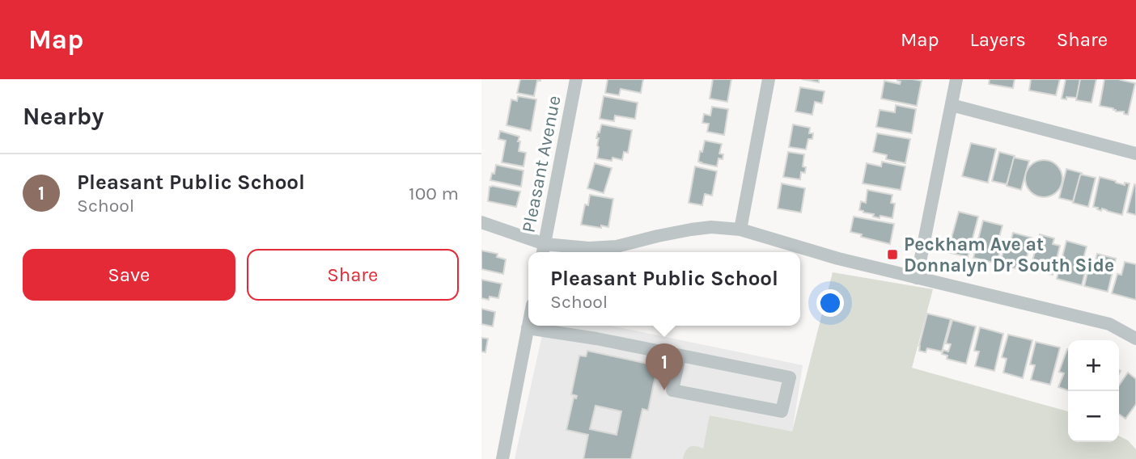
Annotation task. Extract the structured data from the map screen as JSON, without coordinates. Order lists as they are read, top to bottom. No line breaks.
{"streets":{"street":["Pleasant Avenue"]},"places":{"transit":["Peckham Ave at Donnalyn Dr South Side"]},"page":{"header":"Map","nav":["Map","Layers","Share"],"heading":"Nearby","list":[{"mark":"1","name":"Pleasant Public School","note":"School","value":"100 m"}],"buttons":["Save","Share"],"popup":["Pleasant Public School","School"],"map_buttons":["+","−"],"pins":"1"}}
